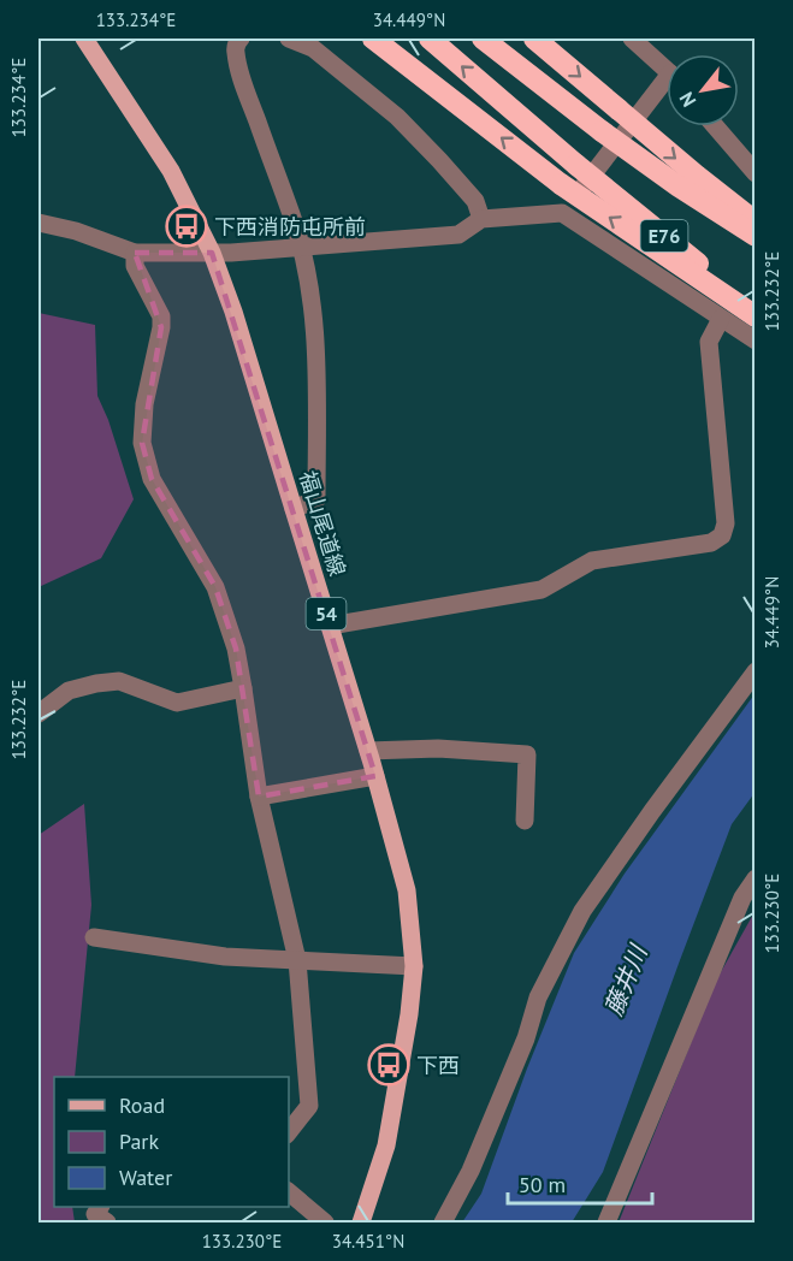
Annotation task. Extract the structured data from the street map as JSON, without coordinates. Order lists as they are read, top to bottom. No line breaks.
{"streets":{"highway":["E76"],"main road":["福山尾道線","54"]},"water":["藤井川"],"places":{"bus stop":["下西消防屯所前","下西"]},"legend":["Road","Park","Water"],"scale_bar":"50 m","north":"bottom left","coordinates":["133.234°E","34.449°N","133.232°E","133.230°E","34.451°N"]}
